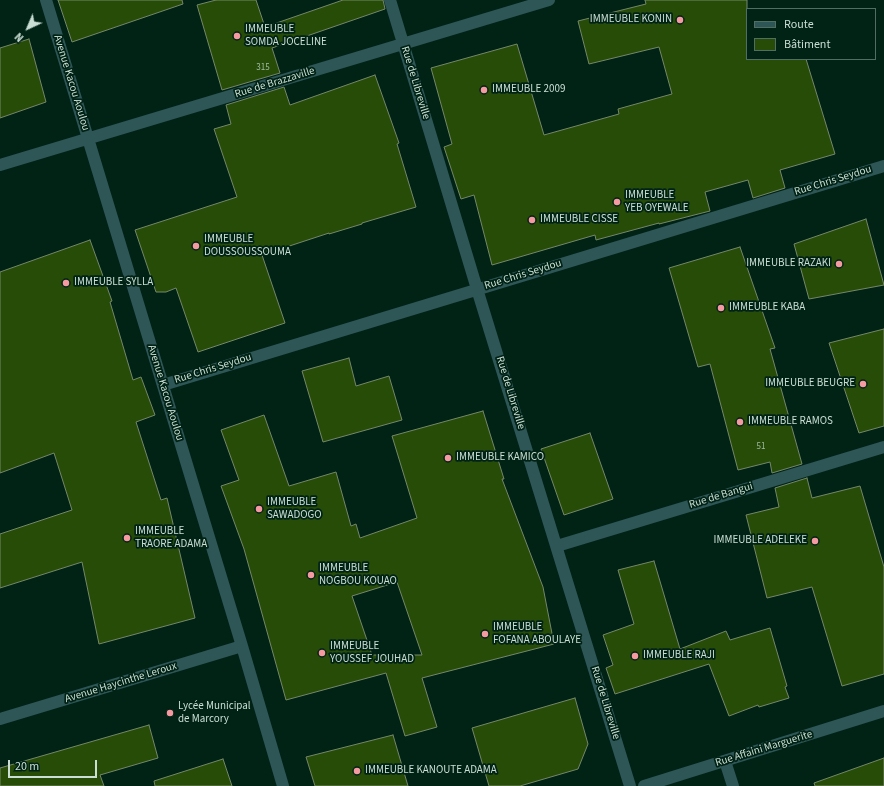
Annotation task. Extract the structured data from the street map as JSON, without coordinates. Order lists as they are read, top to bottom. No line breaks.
{"streets":{"street":["Avenue Kacou Aoulou","Rue de Brazzaville","Rue de Libreville","Rue Chris Seydou","Rue de Bangui","Avenue Haycinthe Leroux","Rue Affaini Marguerite"]},"crossings":[["Avenue Kacou Aoulou","Rue de Brazzaville"],["Avenue Kacou Aoulou","Rue Chris Seydou"],["Avenue Kacou Aoulou","Avenue Haycinthe Leroux"],["Rue de Brazzaville","Rue de Libreville"],["Rue de Libreville","Rue Chris Seydou"],["Rue de Libreville","Rue de Bangui"]],"places":["IMMEUBLE KONIN","IMMEUBLE SOMDA JOCELINE","IMMEUBLE 2009","IMMEUBLE YEB OYEWALE","IMMEUBLE CISSE","IMMEUBLE DOUSSOUSSOUMA","IMMEUBLE RAZAKI","IMMEUBLE SYLLA","IMMEUBLE KABA","IMMEUBLE BEUGRE","IMMEUBLE RAMOS","IMMEUBLE KAMICO","IMMEUBLE SAWADOGO","IMMEUBLE TRAORE ADAMA","IMMEUBLE ADELEKE","IMMEUBLE NOGBOU KOUAO","IMMEUBLE FOFANA ABOULAYE","IMMEUBLE YOUSSEF JOUHAD","IMMEUBLE RAJI","Lycée Municipal de Marcory","IMMEUBLE KANOUTE ADAMA"],"house_numbers":["315","51"],"legend":["Route","Bâtiment"],"scale_bar":"20 m","north":"bottom left"}
